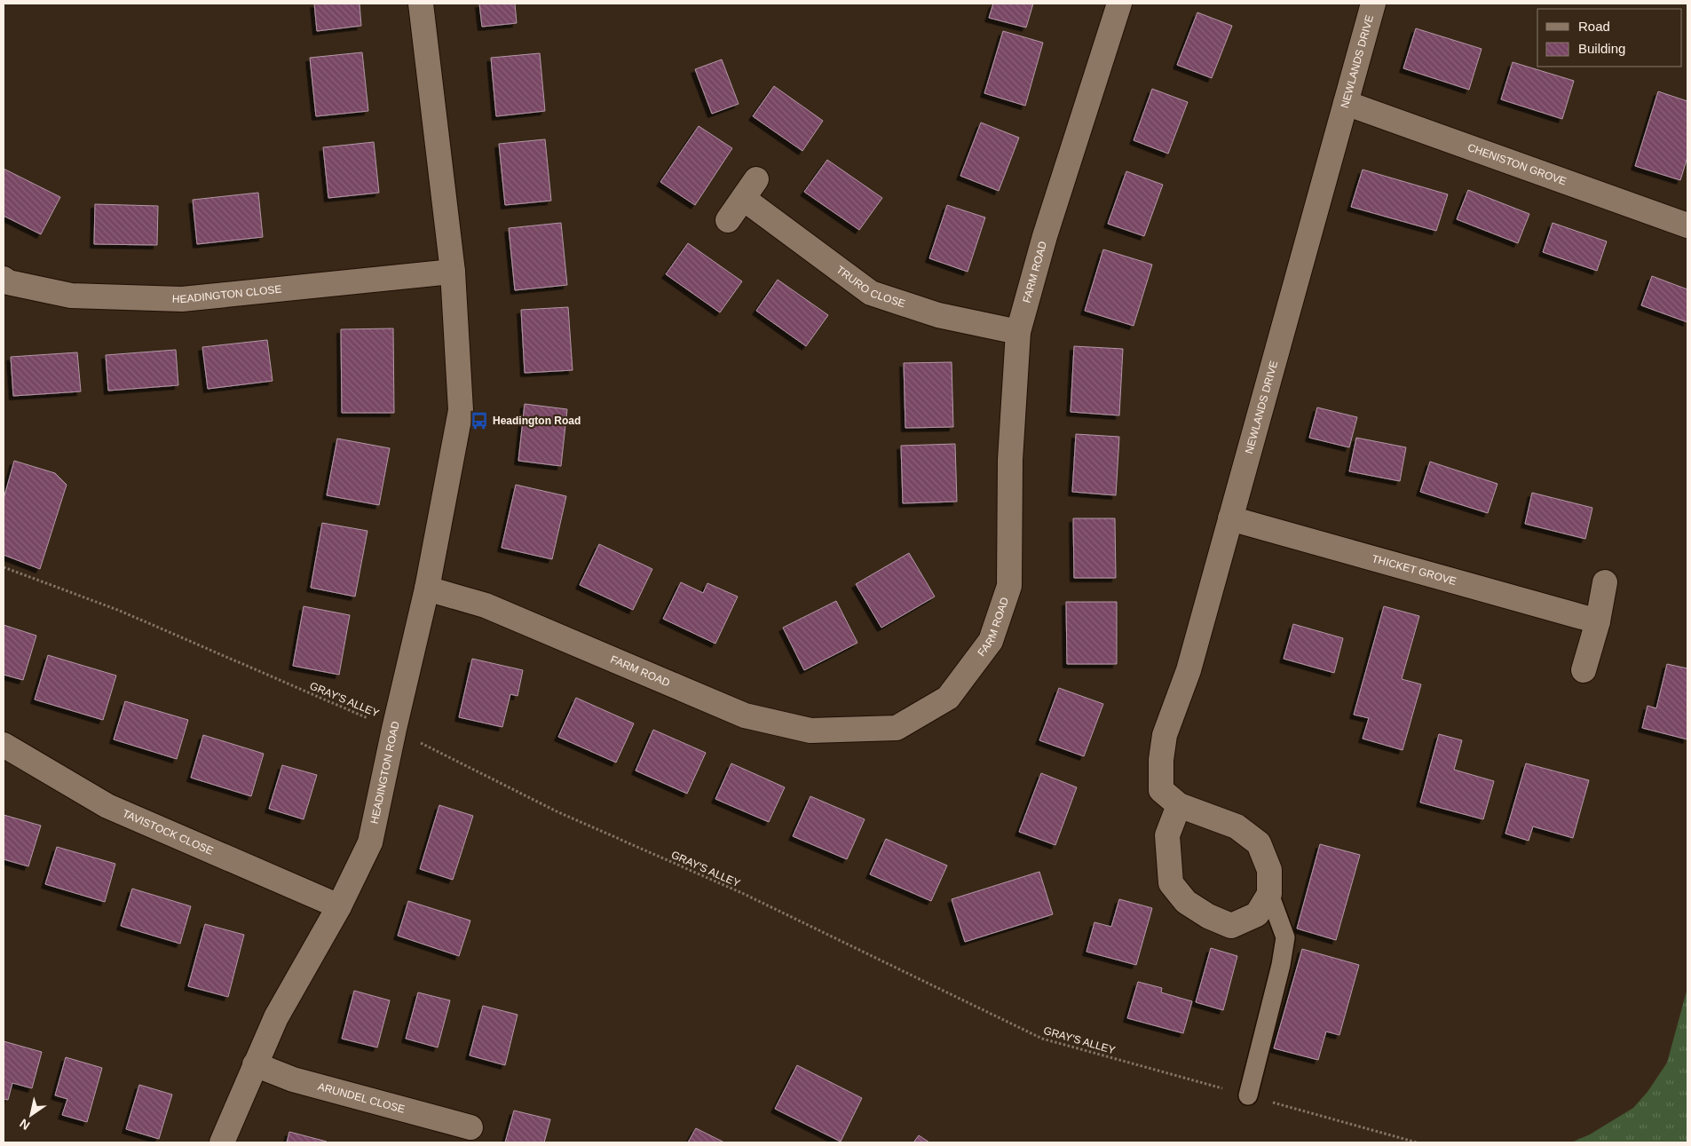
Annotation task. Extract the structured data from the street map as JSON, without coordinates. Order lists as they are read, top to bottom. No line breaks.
{"streets":{"street":["NEWLANDS DRIVE","CHENISTON GROVE","FARM ROAD","TRURO CLOSE","HEADINGTON CLOSE","THICKET GROVE","HEADINGTON ROAD","TAVISTOCK CLOSE","ARUNDEL CLOSE"],"path":["GRAY'S ALLEY"]},"crossings":[["NEWLANDS DRIVE","CHENISTON GROVE"],["NEWLANDS DRIVE","THICKET GROVE"],["FARM ROAD","TRURO CLOSE"],["FARM ROAD","HEADINGTON ROAD"],["HEADINGTON CLOSE","HEADINGTON ROAD"],["GRAY'S ALLEY","HEADINGTON ROAD"],["HEADINGTON ROAD","TAVISTOCK CLOSE"],["HEADINGTON ROAD","ARUNDEL CLOSE"]],"places":{"bus stop":["Headington Road"]},"legend":["Road","Building"],"north":"bottom left"}
